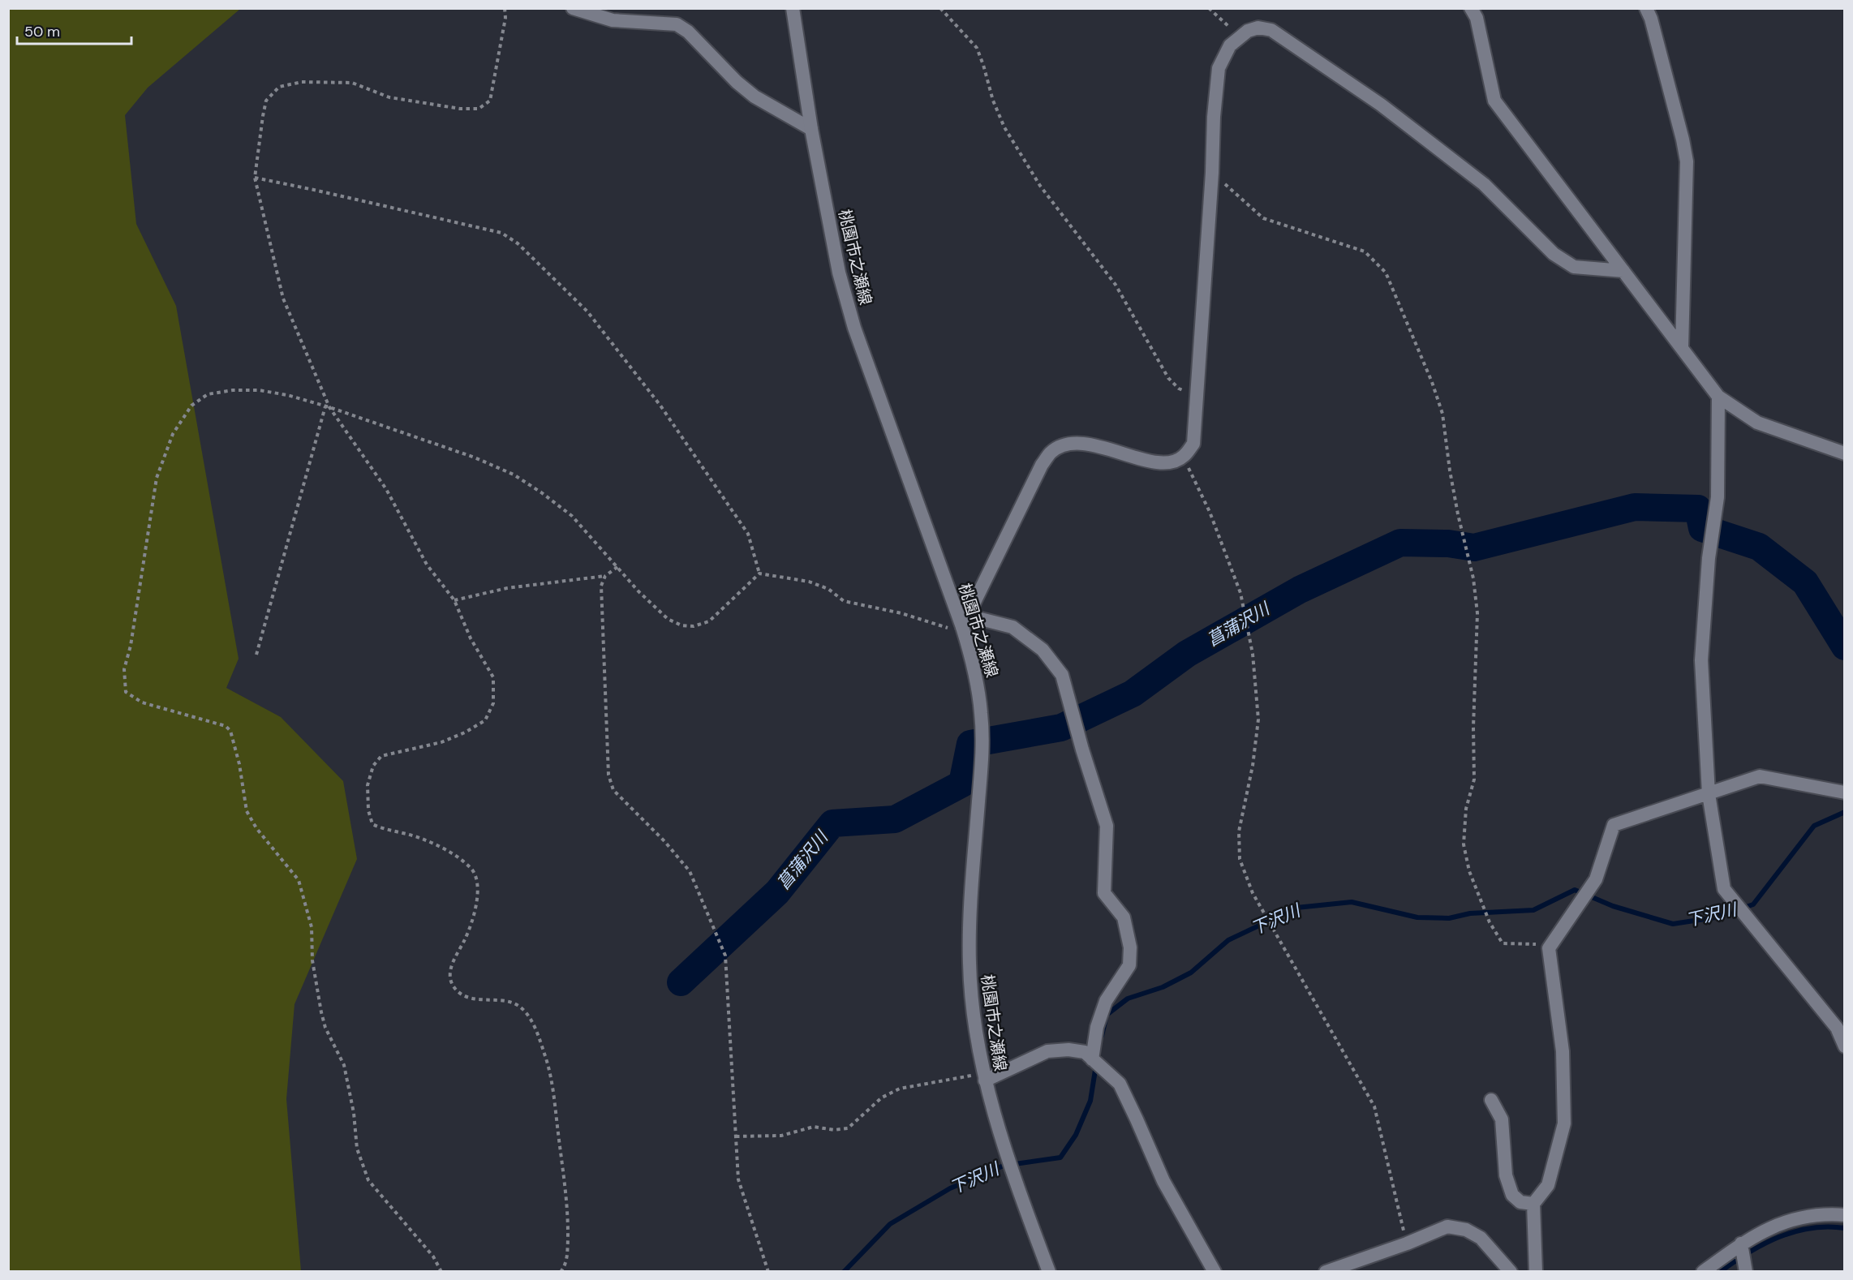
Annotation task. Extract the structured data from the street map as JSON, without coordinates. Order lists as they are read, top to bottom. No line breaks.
{"streets":{"street":["桃園市之瀬線"]},"water":["菖蒲沢川","下沢川"],"scale_bar":"50 m"}
